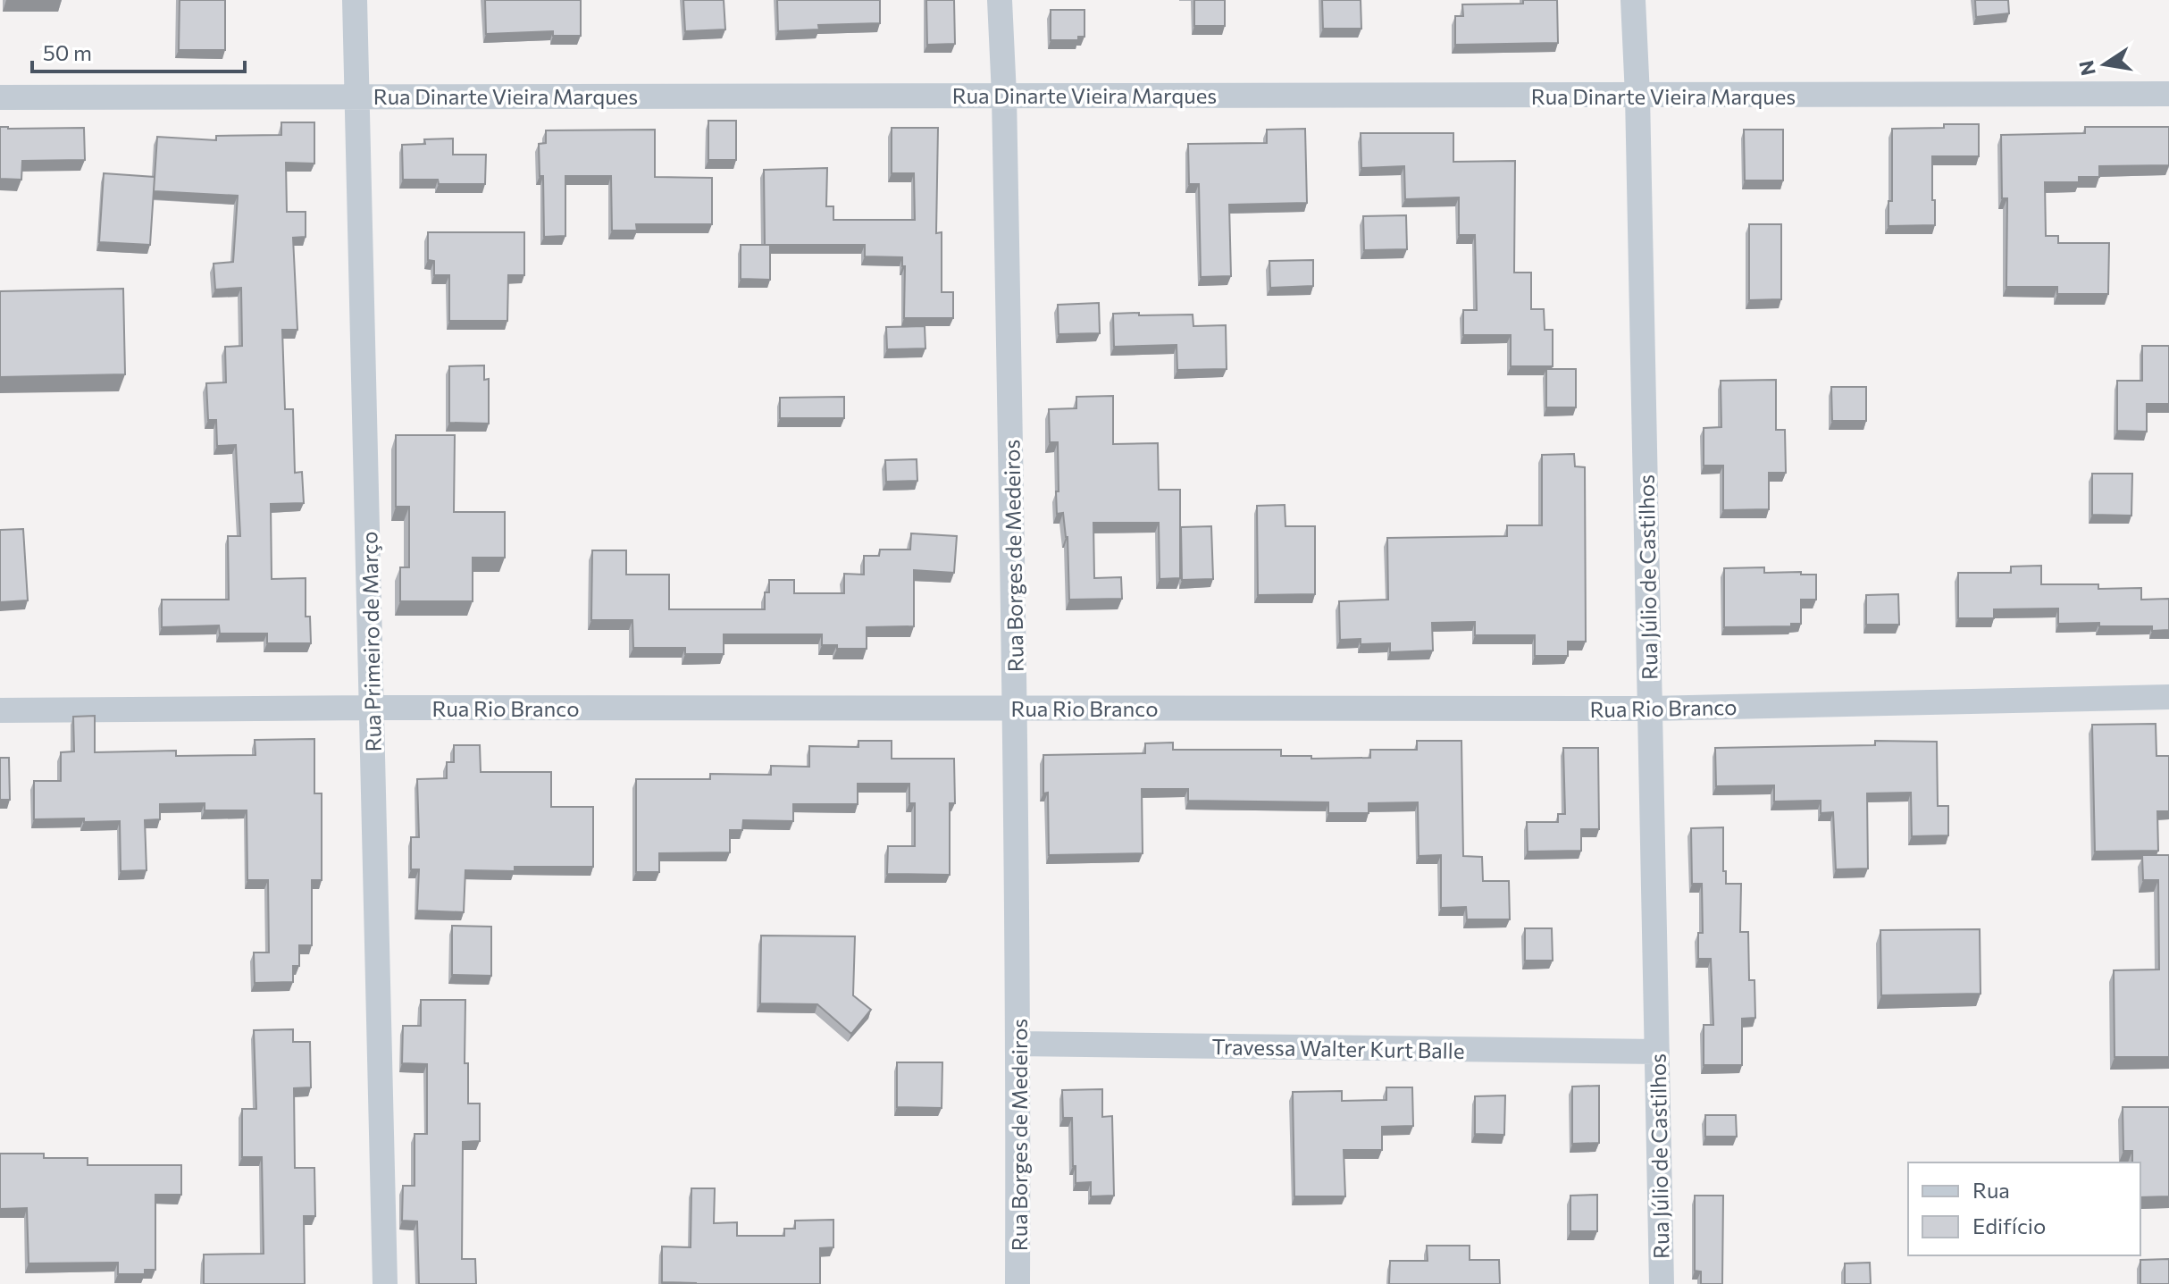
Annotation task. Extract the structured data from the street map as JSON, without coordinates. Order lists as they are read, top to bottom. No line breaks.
{"streets":{"street":["Rua Dinarte Vieira Marques","Rua Borges de Medeiros","Rua Júlio de Castilhos","Rua Primeiro de Março","Rua Rio Branco","Travessa Walter Kurt Balle"]},"crossings":[["Rua Dinarte Vieira Marques","Rua Borges de Medeiros"],["Rua Dinarte Vieira Marques","Rua Júlio de Castilhos"],["Rua Dinarte Vieira Marques","Rua Primeiro de Março"],["Rua Borges de Medeiros","Rua Rio Branco"],["Rua Borges de Medeiros","Travessa Walter Kurt Balle"],["Rua Júlio de Castilhos","Rua Rio Branco"],["Rua Júlio de Castilhos","Travessa Walter Kurt Balle"],["Rua Primeiro de Março","Rua Rio Branco"]],"legend":["Rua","Edifício"],"scale_bar":"50 m","north":"left"}
